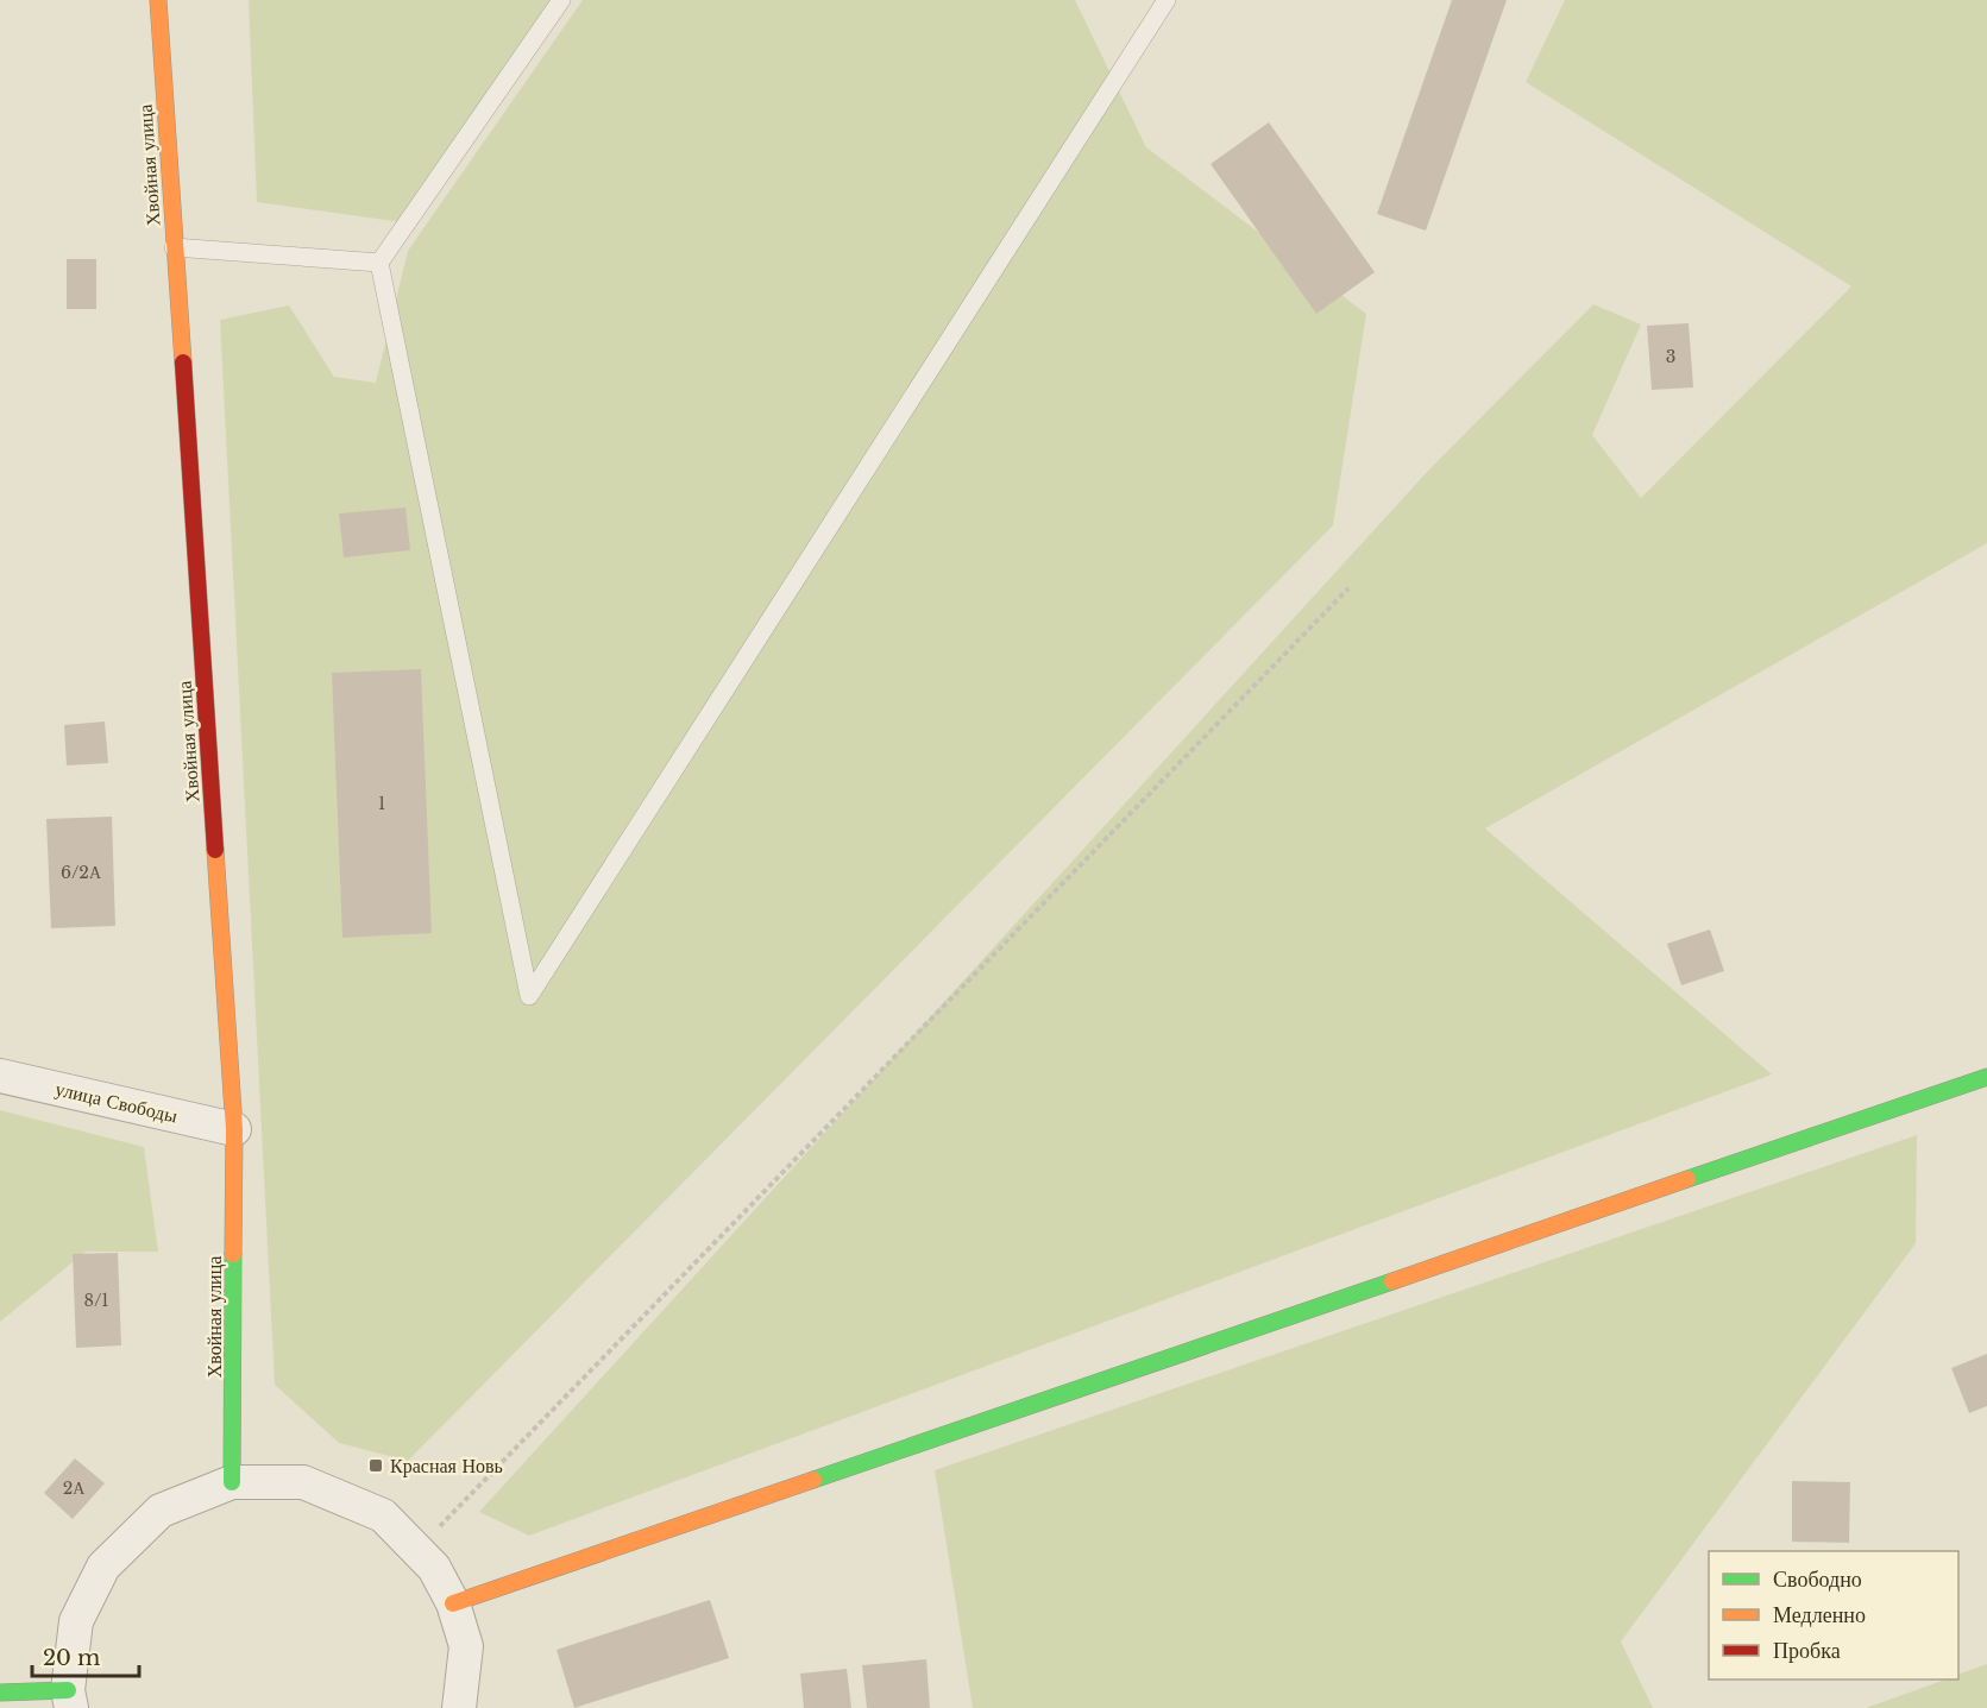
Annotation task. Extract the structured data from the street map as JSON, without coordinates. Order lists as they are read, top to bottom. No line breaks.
{"streets":{"street":["Хвойная улица","улица Свободы"]},"crossings":[["Хвойная улица","улица Свободы"]],"places":{"transit":["Красная Новь"]},"house_numbers":["3","1","6/2А","8/1","2А"],"legend":["Свободно","Медленно","Пробка"],"scale_bar":"20 m"}
